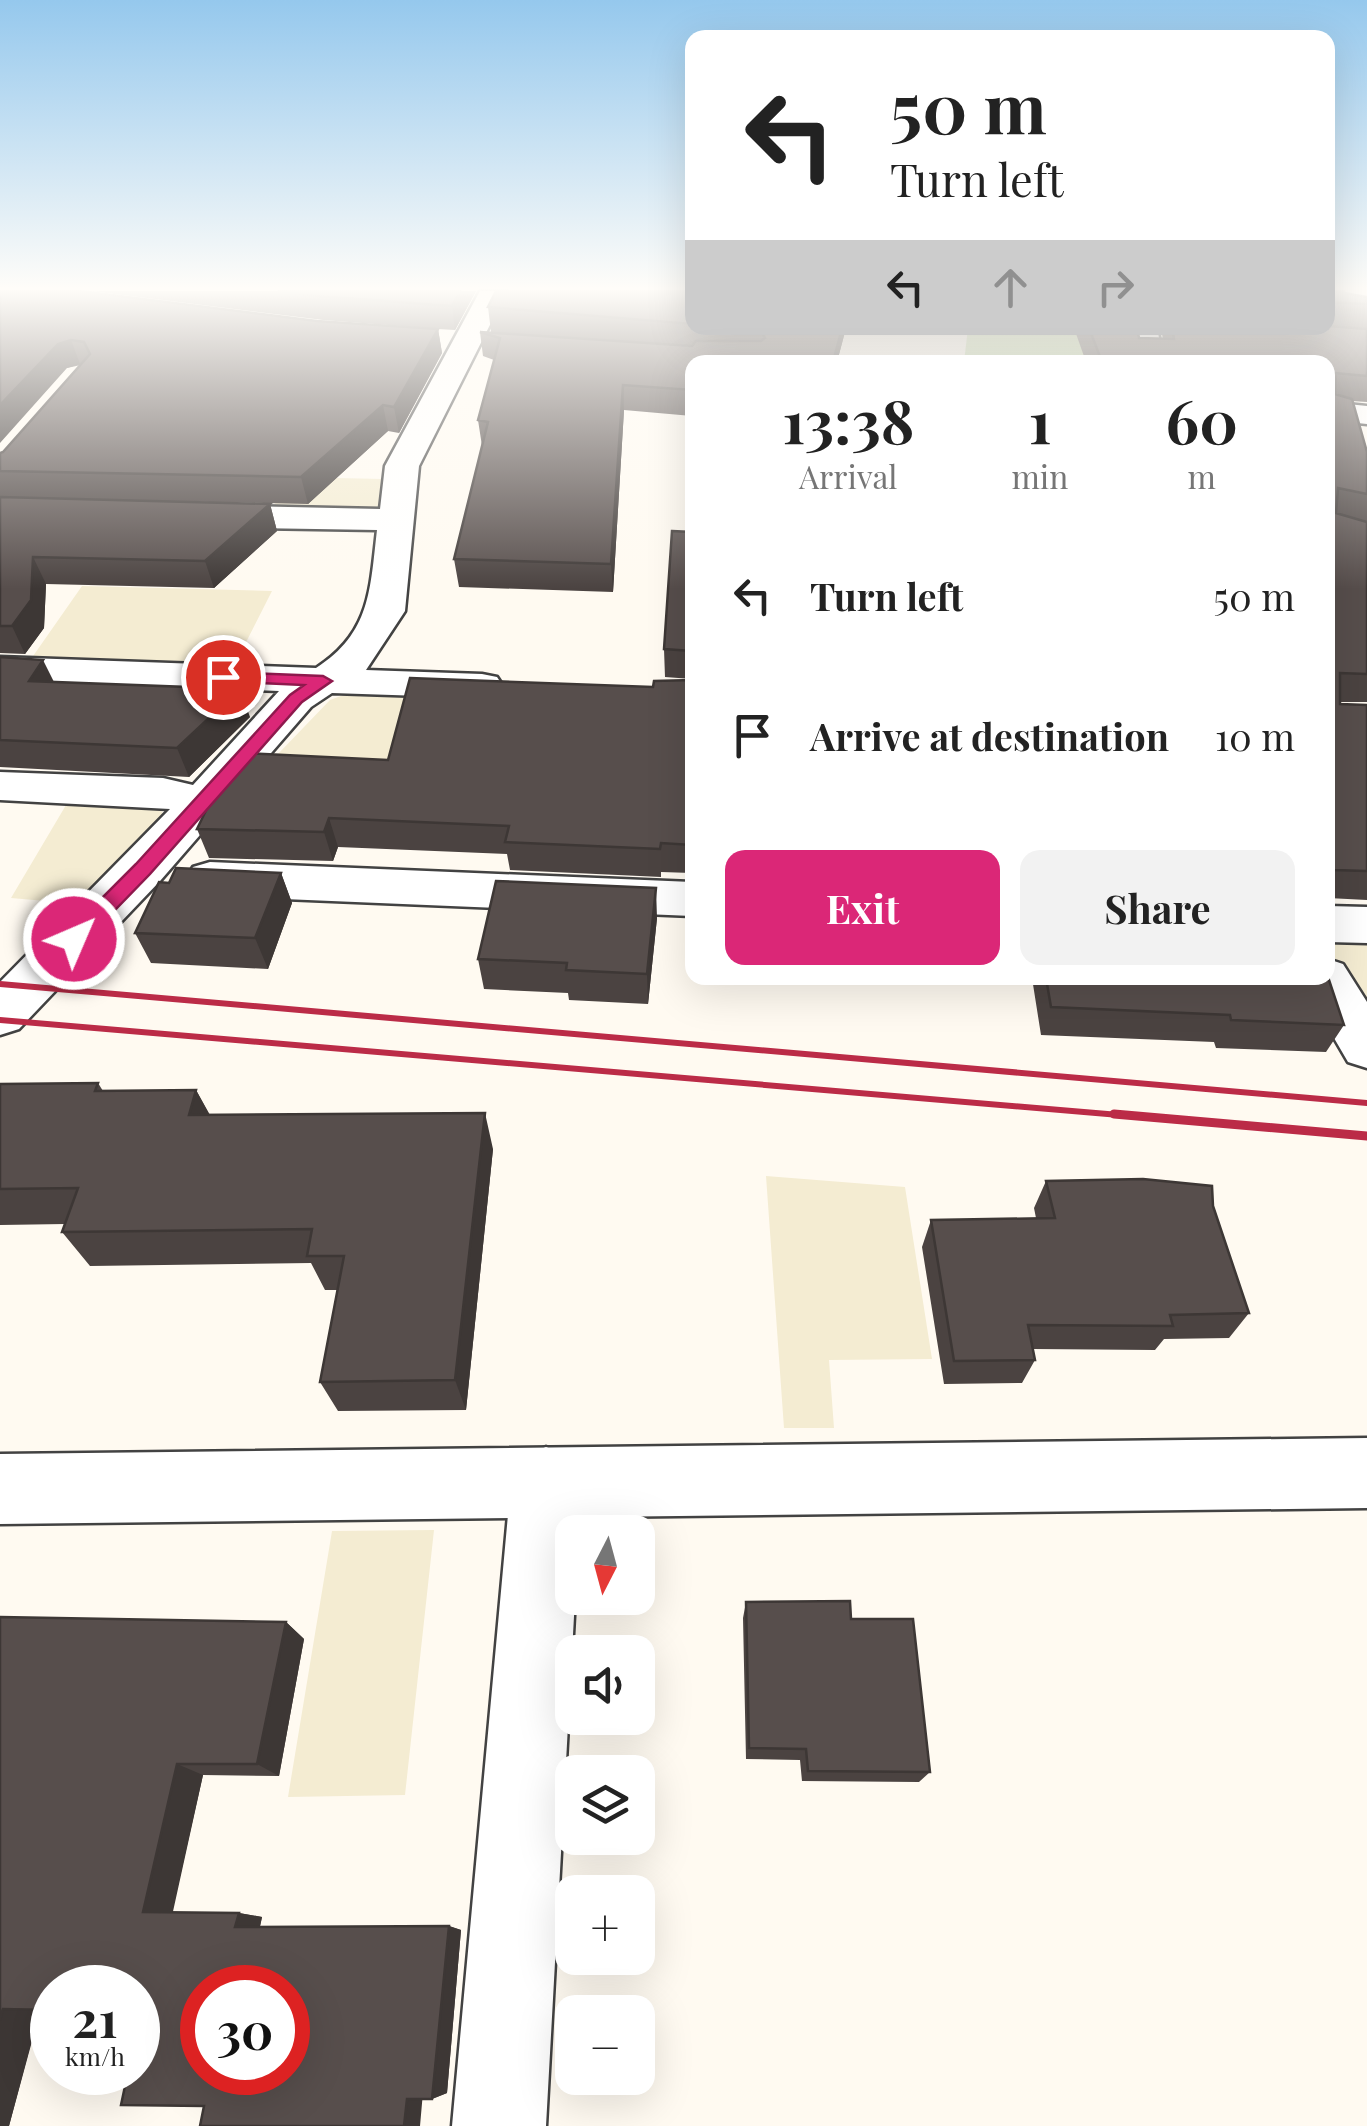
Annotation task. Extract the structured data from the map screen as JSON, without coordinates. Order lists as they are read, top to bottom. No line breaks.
{"north":"bottom","page":{"turn":["50 m","Turn left"],"eta":["13:38","Arrival","1","min","60","m"],"list":[{"name":"Turn left","value":"50 m"},{"name":"Arrive at destination","value":"10 m"}],"buttons":["Exit","Share"],"map_buttons":["+","−"],"speed":"21 km/h","limit":"30"}}
